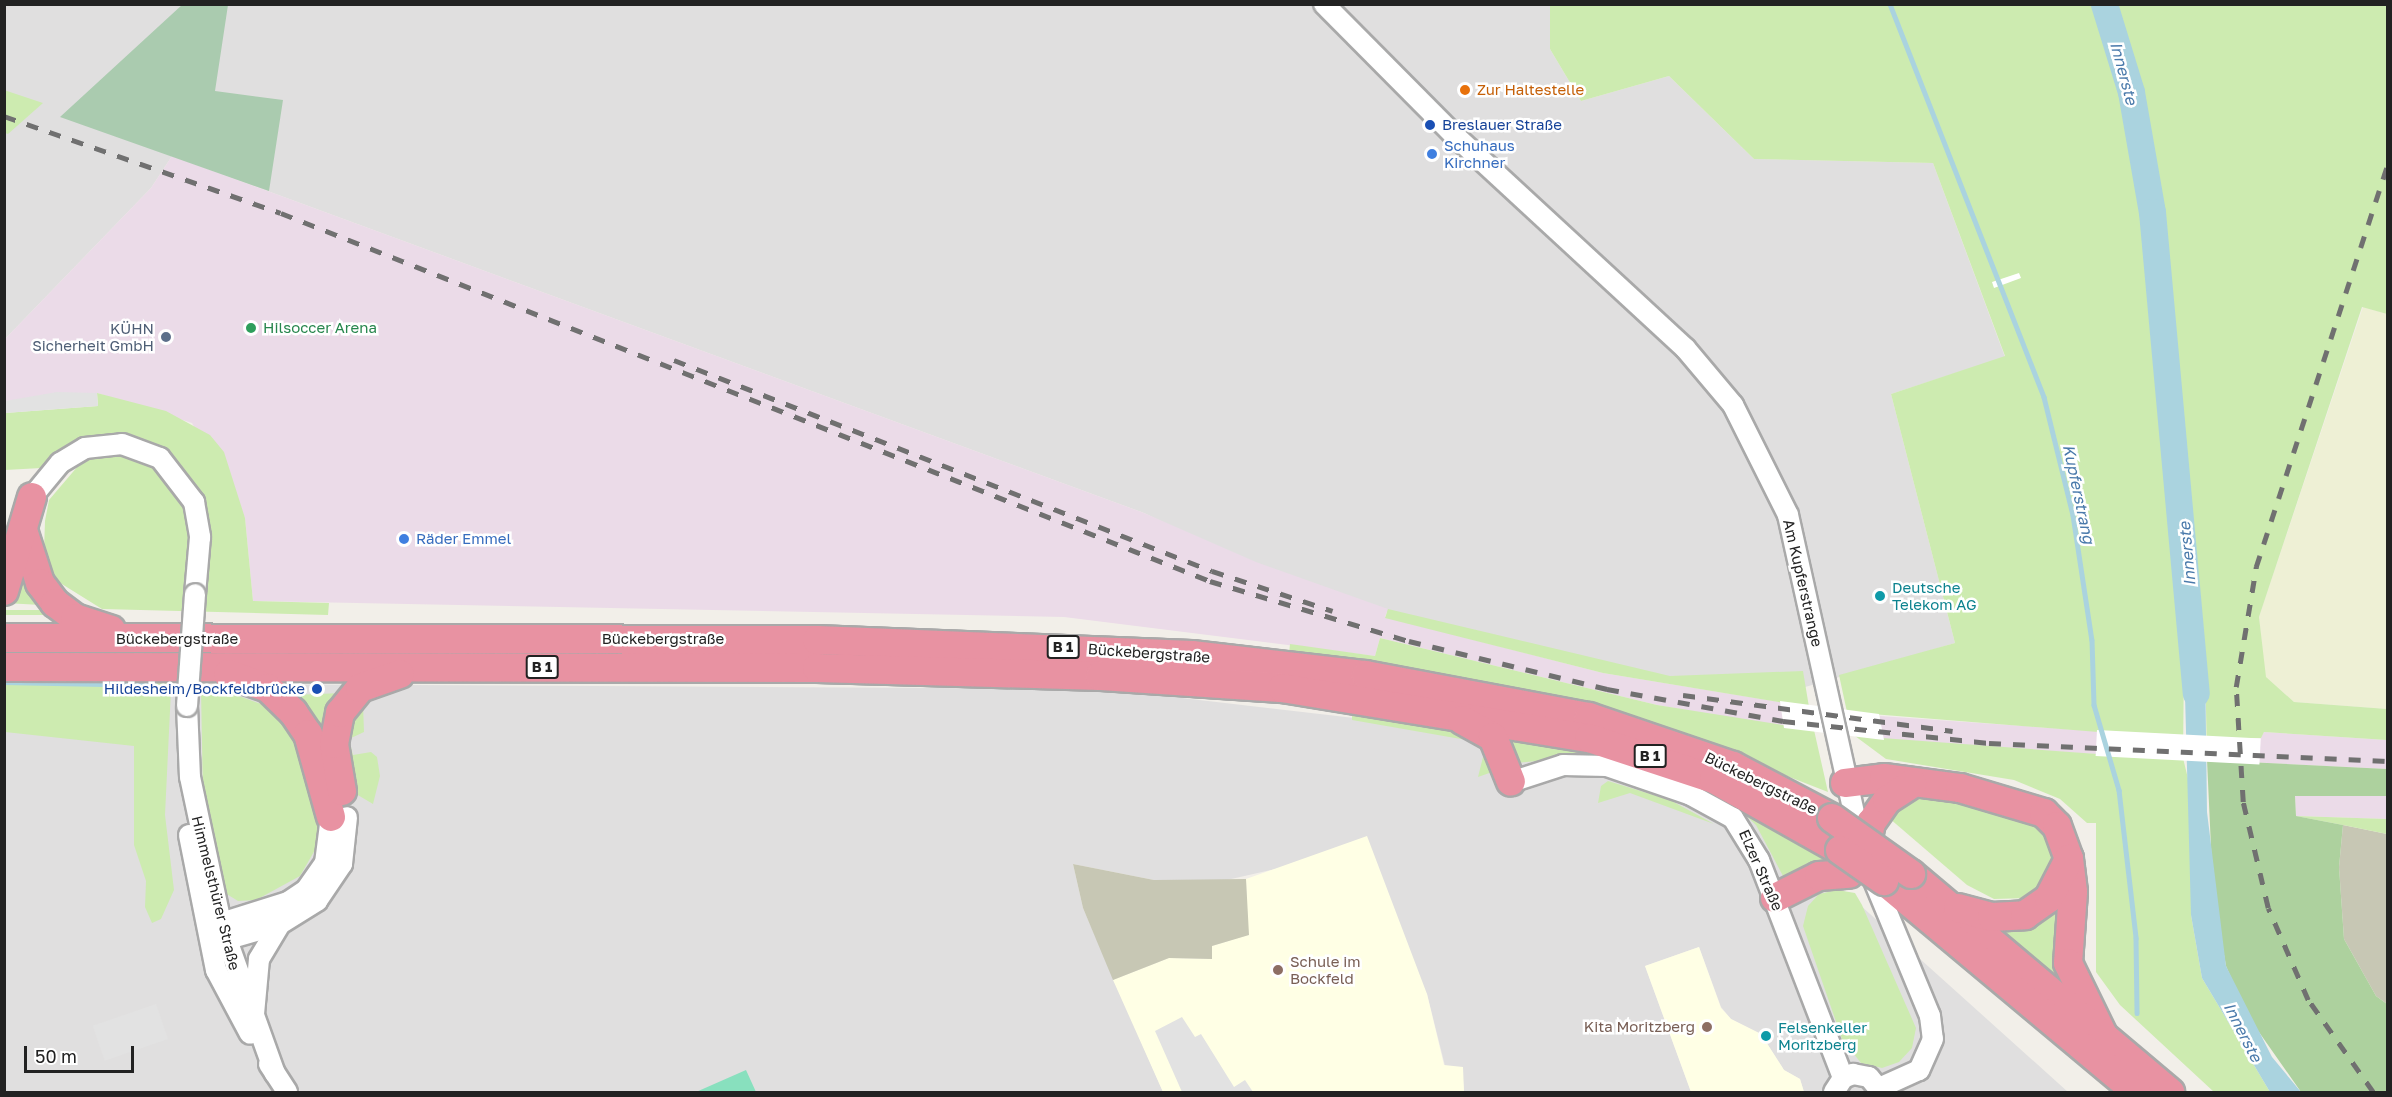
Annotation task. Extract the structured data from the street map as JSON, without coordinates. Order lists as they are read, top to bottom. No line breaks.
{"streets":{"highway":["Bückebergstraße","B 1"],"street":["Am Kupferstrange","Elzer Straße","Himmelsthürer Straße"]},"crossings":[["Am Kupferstrange","Bückebergstraße"],["Am Kupferstrange","Elzer Straße"]],"water":["Innerste","Kupferstrang"],"places":["Zur Haltestelle","Breslauer Straße","Schuhaus Kirchner","Hilsoccer Arena","KÜHN Sicherheit GmbH","Räder Emmel","Deutsche Telekom AG","Hildesheim/Bockfeldbrücke","Schule im Bockfeld","Kita Moritzberg","Felsenkeller Moritzberg"],"scale_bar":"50 m"}
